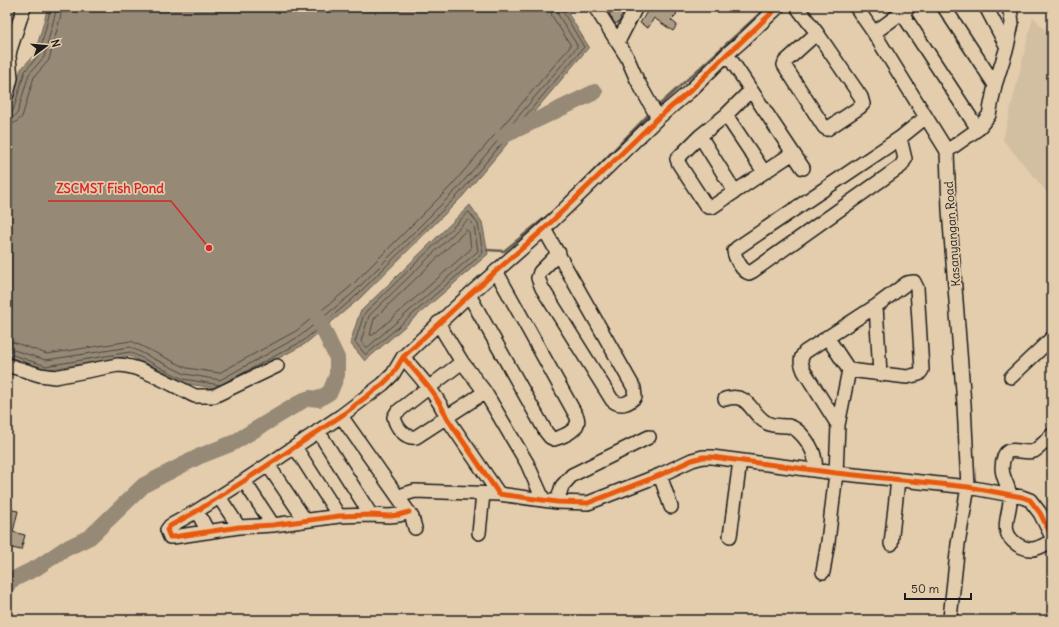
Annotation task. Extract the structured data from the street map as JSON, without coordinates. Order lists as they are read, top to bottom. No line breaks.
{"streets":{"street":["Kasanyangan Road"]},"places":["ZSCMST Fish Pond"],"scale_bar":"50 m","north":"right"}
